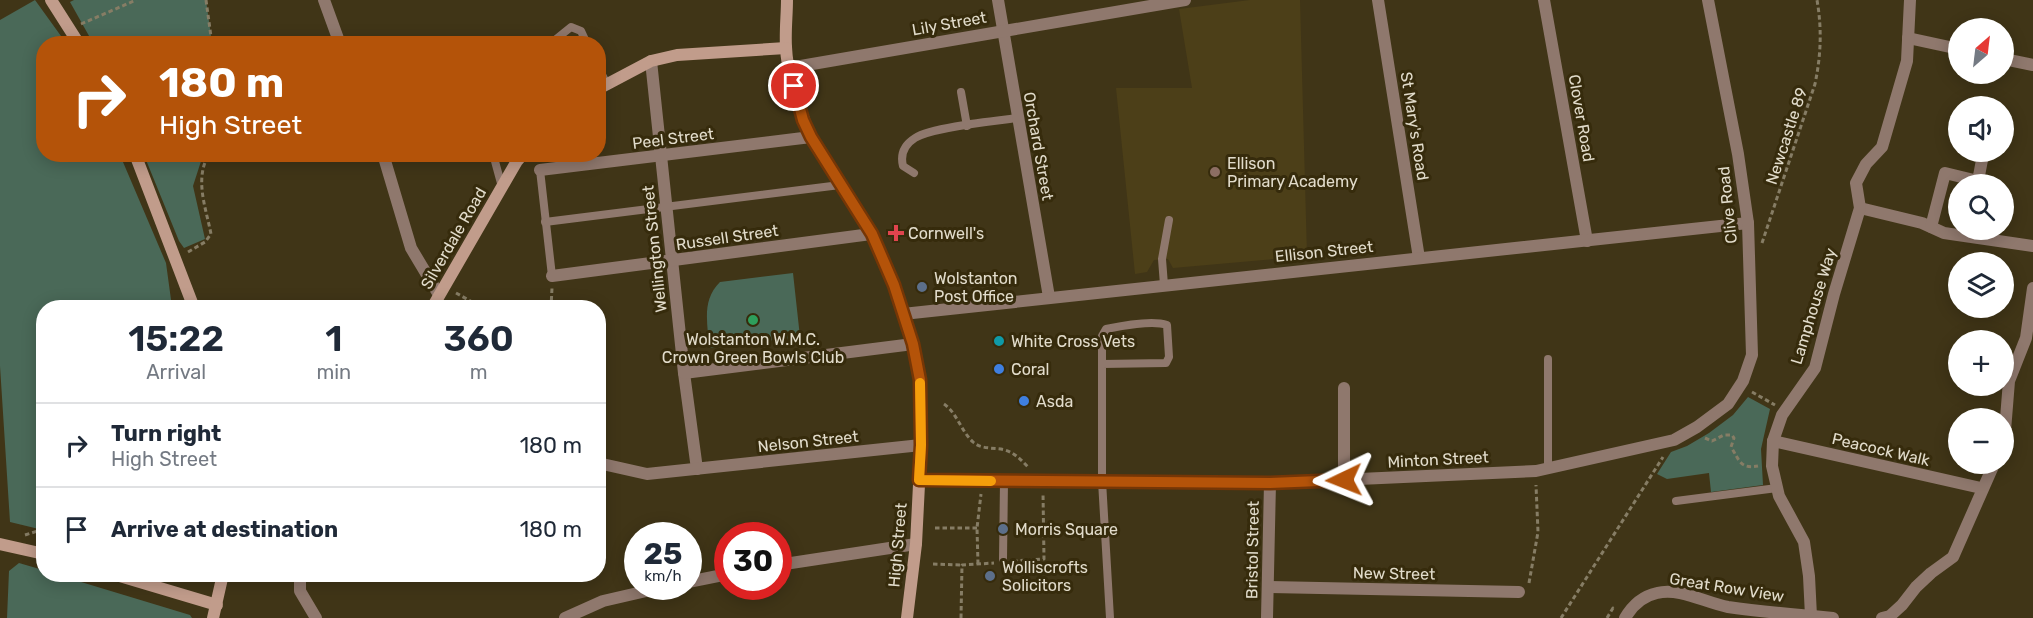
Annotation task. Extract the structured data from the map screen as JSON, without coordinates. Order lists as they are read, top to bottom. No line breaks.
{"streets":{"main road":["Silverdale Road","High Street"],"street":["Lily Street","Clover Road","St Mary's Road","Peel Street","Orchard Street","Clive Road","Russell Street","Wellington Street","Ellison Street","Lamphouse Way","Nelson Street","Peacock Walk","Minton Street","Bristol Street","New Street","Great Row View"],"path":["Newcastle 89"]},"crossings":[["Lily Street","Orchard Street"],["Lily Street","High Street"],["Clover Road","Ellison Street"],["St Mary's Road","Ellison Street"],["Peel Street","Wellington Street"],["Peel Street","High Street"],["Orchard Street","Ellison Street"],["Clive Road","Ellison Street"],["Clive Road","Minton Street"],["Russell Street","Wellington Street"],["Russell Street","High Street"],["Wellington Street","Nelson Street"],["Ellison Street","High Street"],["Lamphouse Way","Peacock Walk"],["Lamphouse Way","Great Row View"],["Nelson Street","High Street"],["Minton Street","High Street"],["Minton Street","Bristol Street"],["Bristol Street","New Street"]],"places":{"other":["Ellison Primary Academy","Wolstanton Post Office","Wolstanton W.M.C. Crown Green Bowls Club","White Cross Vets","Coral","Asda","Morris Square","Wolliscrofts Solicitors"],"health":["Cornwell's"]},"north":"top right","page":{"map_buttons":["+","−"],"turn":["180 m","High Street"],"eta":["15:22","Arrival","1","min","360","m"],"list":[{"name":"Turn right","note":"High Street","value":"180 m"},{"name":"Arrive at destination","value":"180 m"}],"speed":"25 km/h","limit":"30"}}
